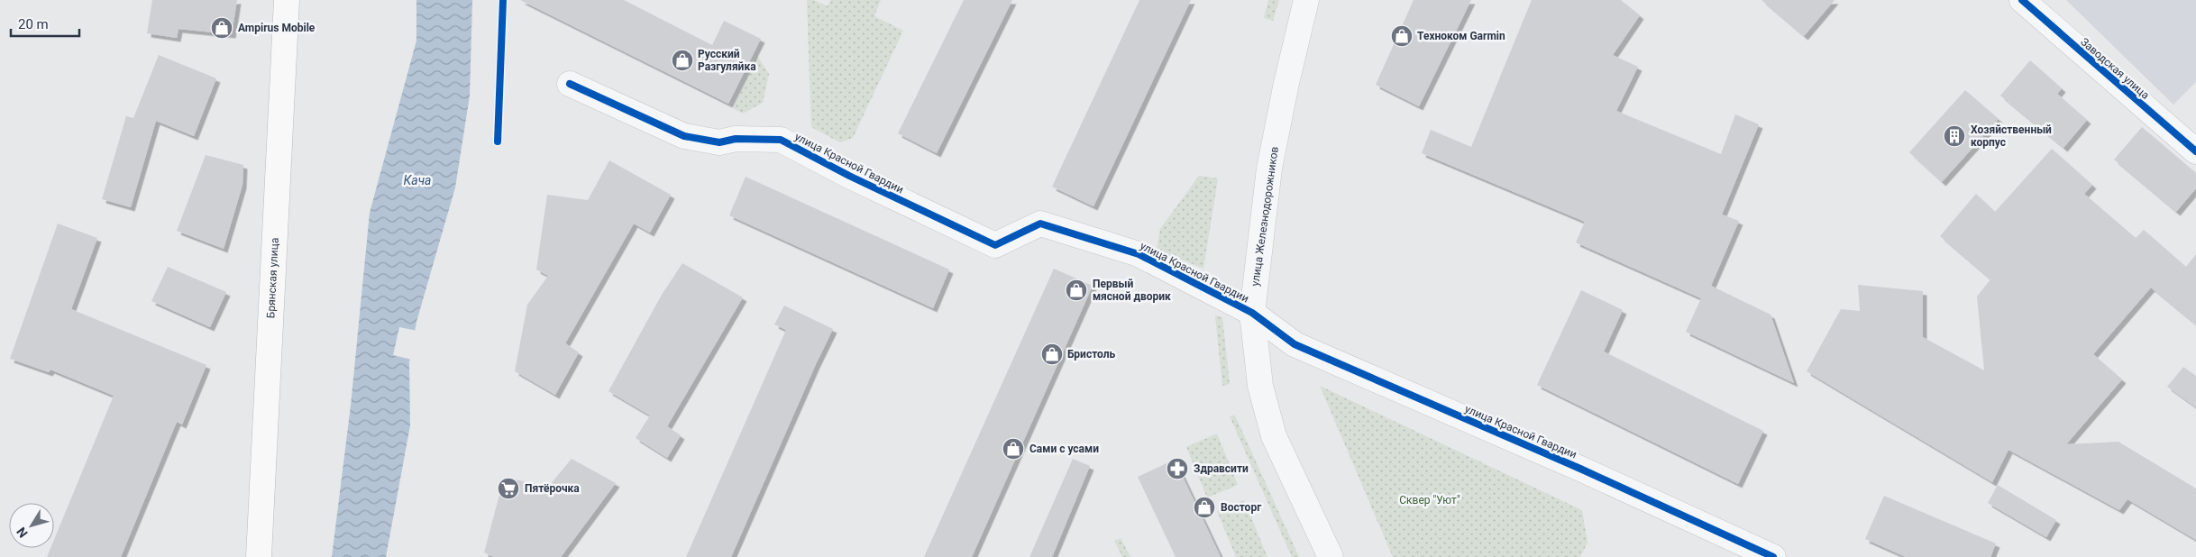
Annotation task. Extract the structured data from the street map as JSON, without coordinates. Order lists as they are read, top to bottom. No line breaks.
{"streets":{"highway":["Брянская улица"],"street":["Заводская улица","улица Красной Гвардии","улица Железнодорожников"]},"crossings":[["улица Красной Гвардии","улица Железнодорожников"]],"water":["Кача"],"parks":["Сквер \"Уют\""],"places":{"shop":["Ampirus Mobile","Техноком Garmin","Русский Разгуляйка","Первый мясной дворик","Бристоль","Сами с усами","Восторг"],"building":["Хозяйственный корпус"],"pharmacy":["Здравсити"],"supermarket":["Пятёрочка"]},"scale_bar":"20 m","north":"bottom left"}
